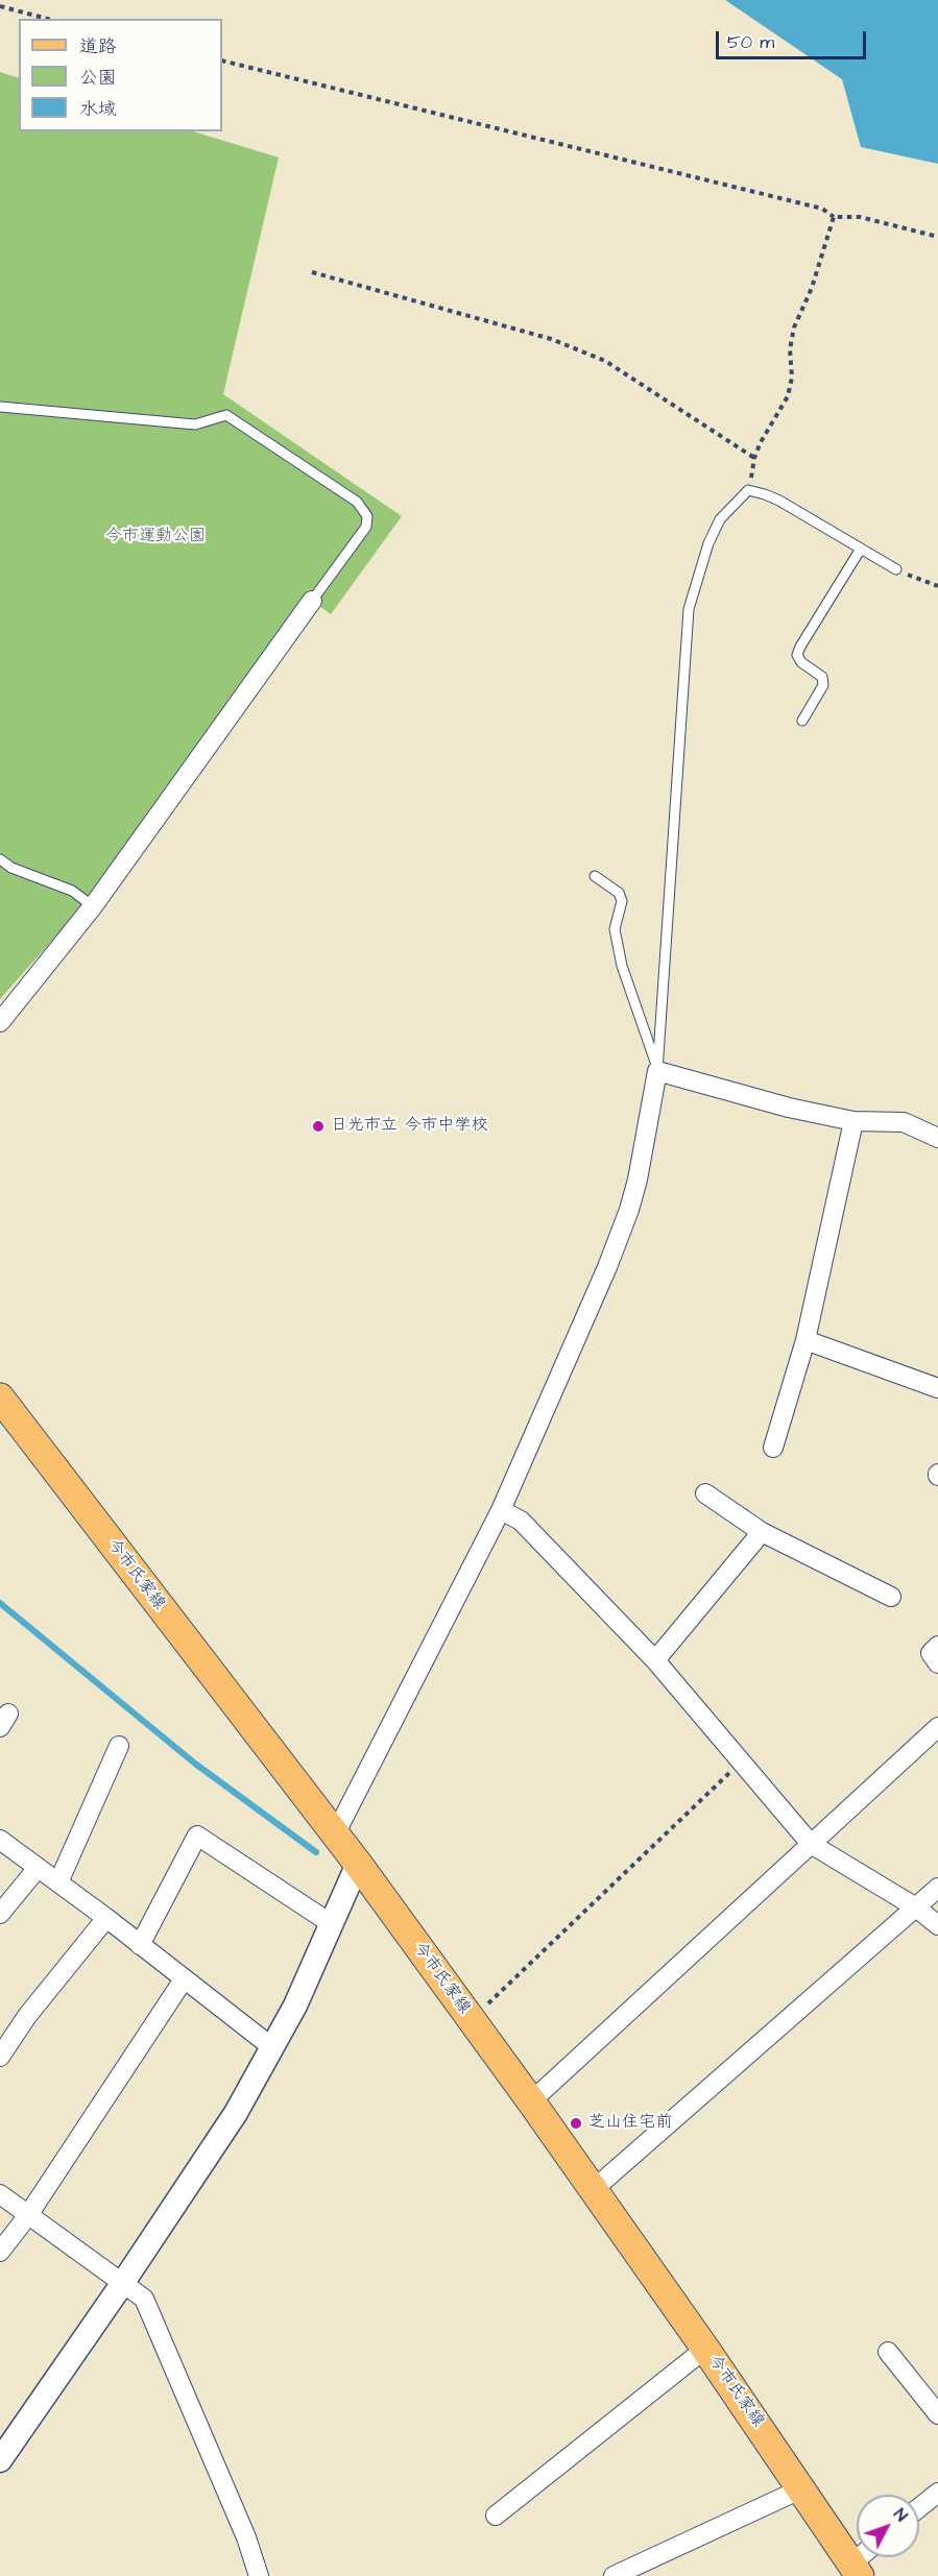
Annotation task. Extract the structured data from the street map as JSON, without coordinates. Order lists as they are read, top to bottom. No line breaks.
{"streets":{"main road":["今市氏家線"]},"parks":["今市運動公園"],"places":["日光市立 今市中学校","芝山住宅前"],"legend":["道路","公園","水域"],"scale_bar":"50 m","north":"top right"}
